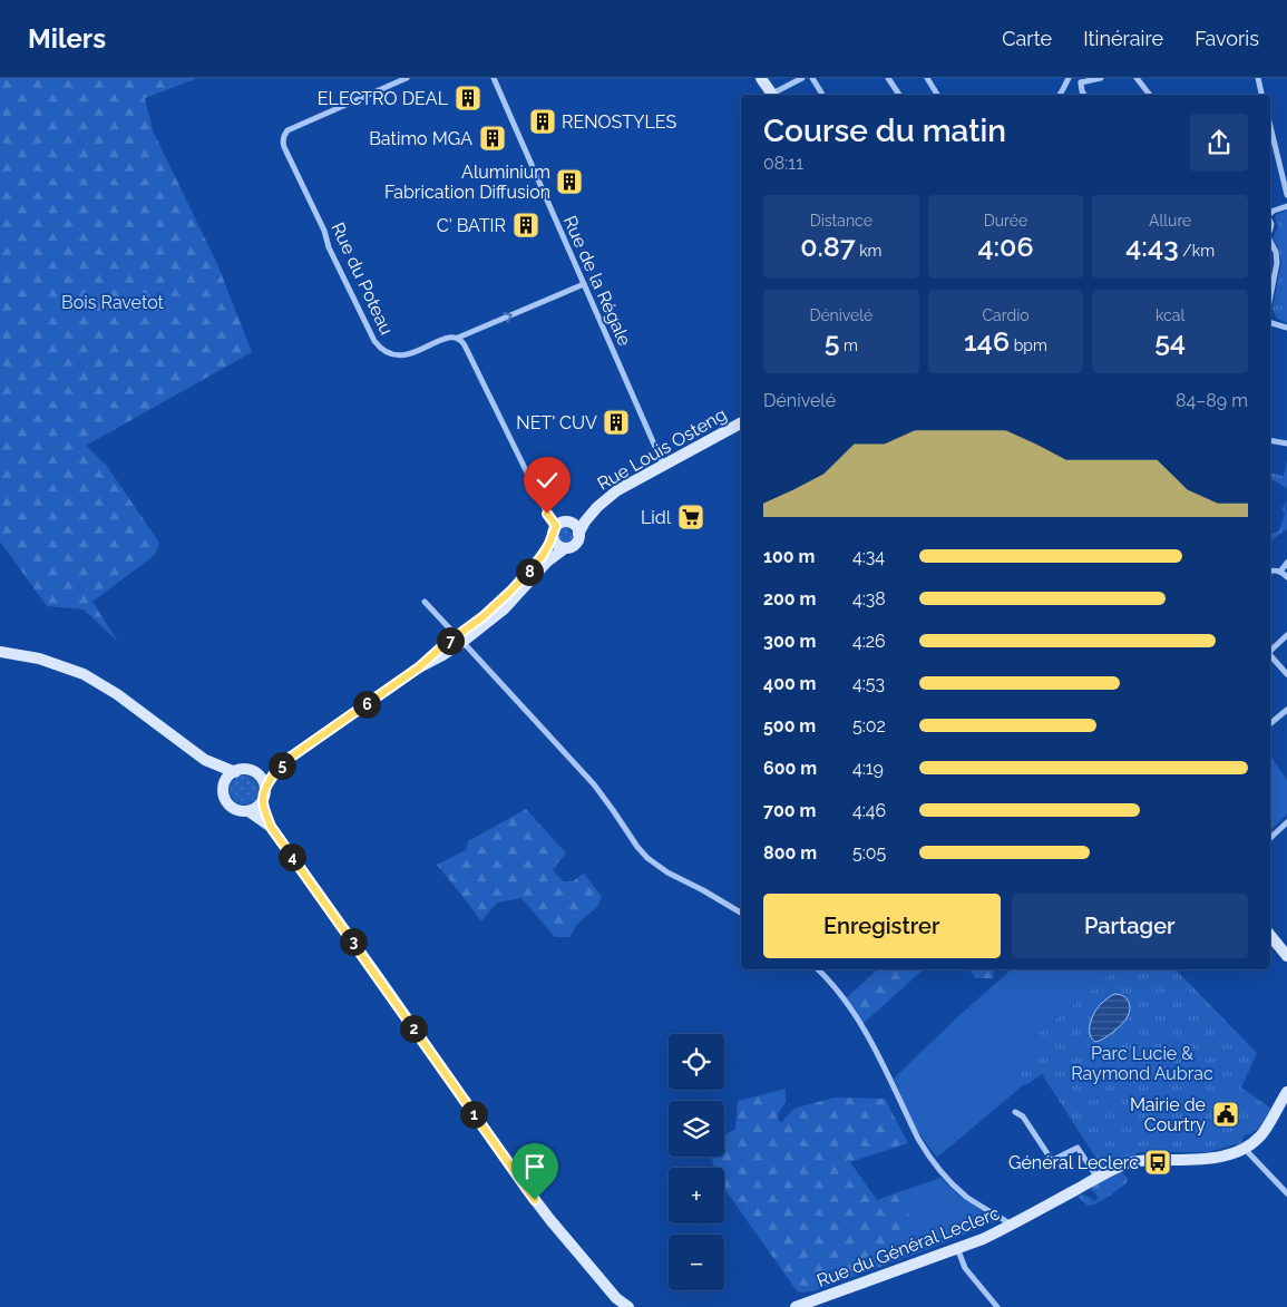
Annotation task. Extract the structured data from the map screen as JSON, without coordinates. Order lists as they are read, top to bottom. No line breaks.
{"streets":{"main road":["Rue Louis Osteng","Rue du Général Leclerc"],"street":["Rue du Poteau","Rue de la Régale"]},"crossings":[["Rue de la Régale","Rue Louis Osteng"]],"parks":["Bois Ravetot","Parc Lucie & Raymond Aubrac"],"places":{"building":["ELECTRO DEAL","RENOSTYLES","Batimo MGA","Aluminium Fabrication Diffusion","C' BATIR","NET' CUV"],"supermarket":["Lidl"],"public building":["Mairie de Courtry"],"bus stop":["Général Leclerc"]},"page":{"header":"Milers","nav":["Carte","Itinéraire","Favoris"],"heading":["Course du matin","08:11"],"stats":[["Distance","0.87 km"],["Durée","4:06"],["Allure","4:43 /km"],["Dénivelé","5 m"],["Cardio","146 bpm"],["kcal","54"]],"chart":["Dénivelé","84–89 m"],"list":[{"name":"100 m","note":"4:34"},{"name":"200 m","note":"4:38"},{"name":"300 m","note":"4:26"},{"name":"400 m","note":"4:53"},{"name":"500 m","note":"5:02"},{"name":"600 m","note":"4:19"},{"name":"700 m","note":"4:46"},{"name":"800 m","note":"5:05"}],"pins":["8","7","6","5","4","3","2","1"],"buttons":["Enregistrer","Partager"],"map_buttons":["+","−"]}}
